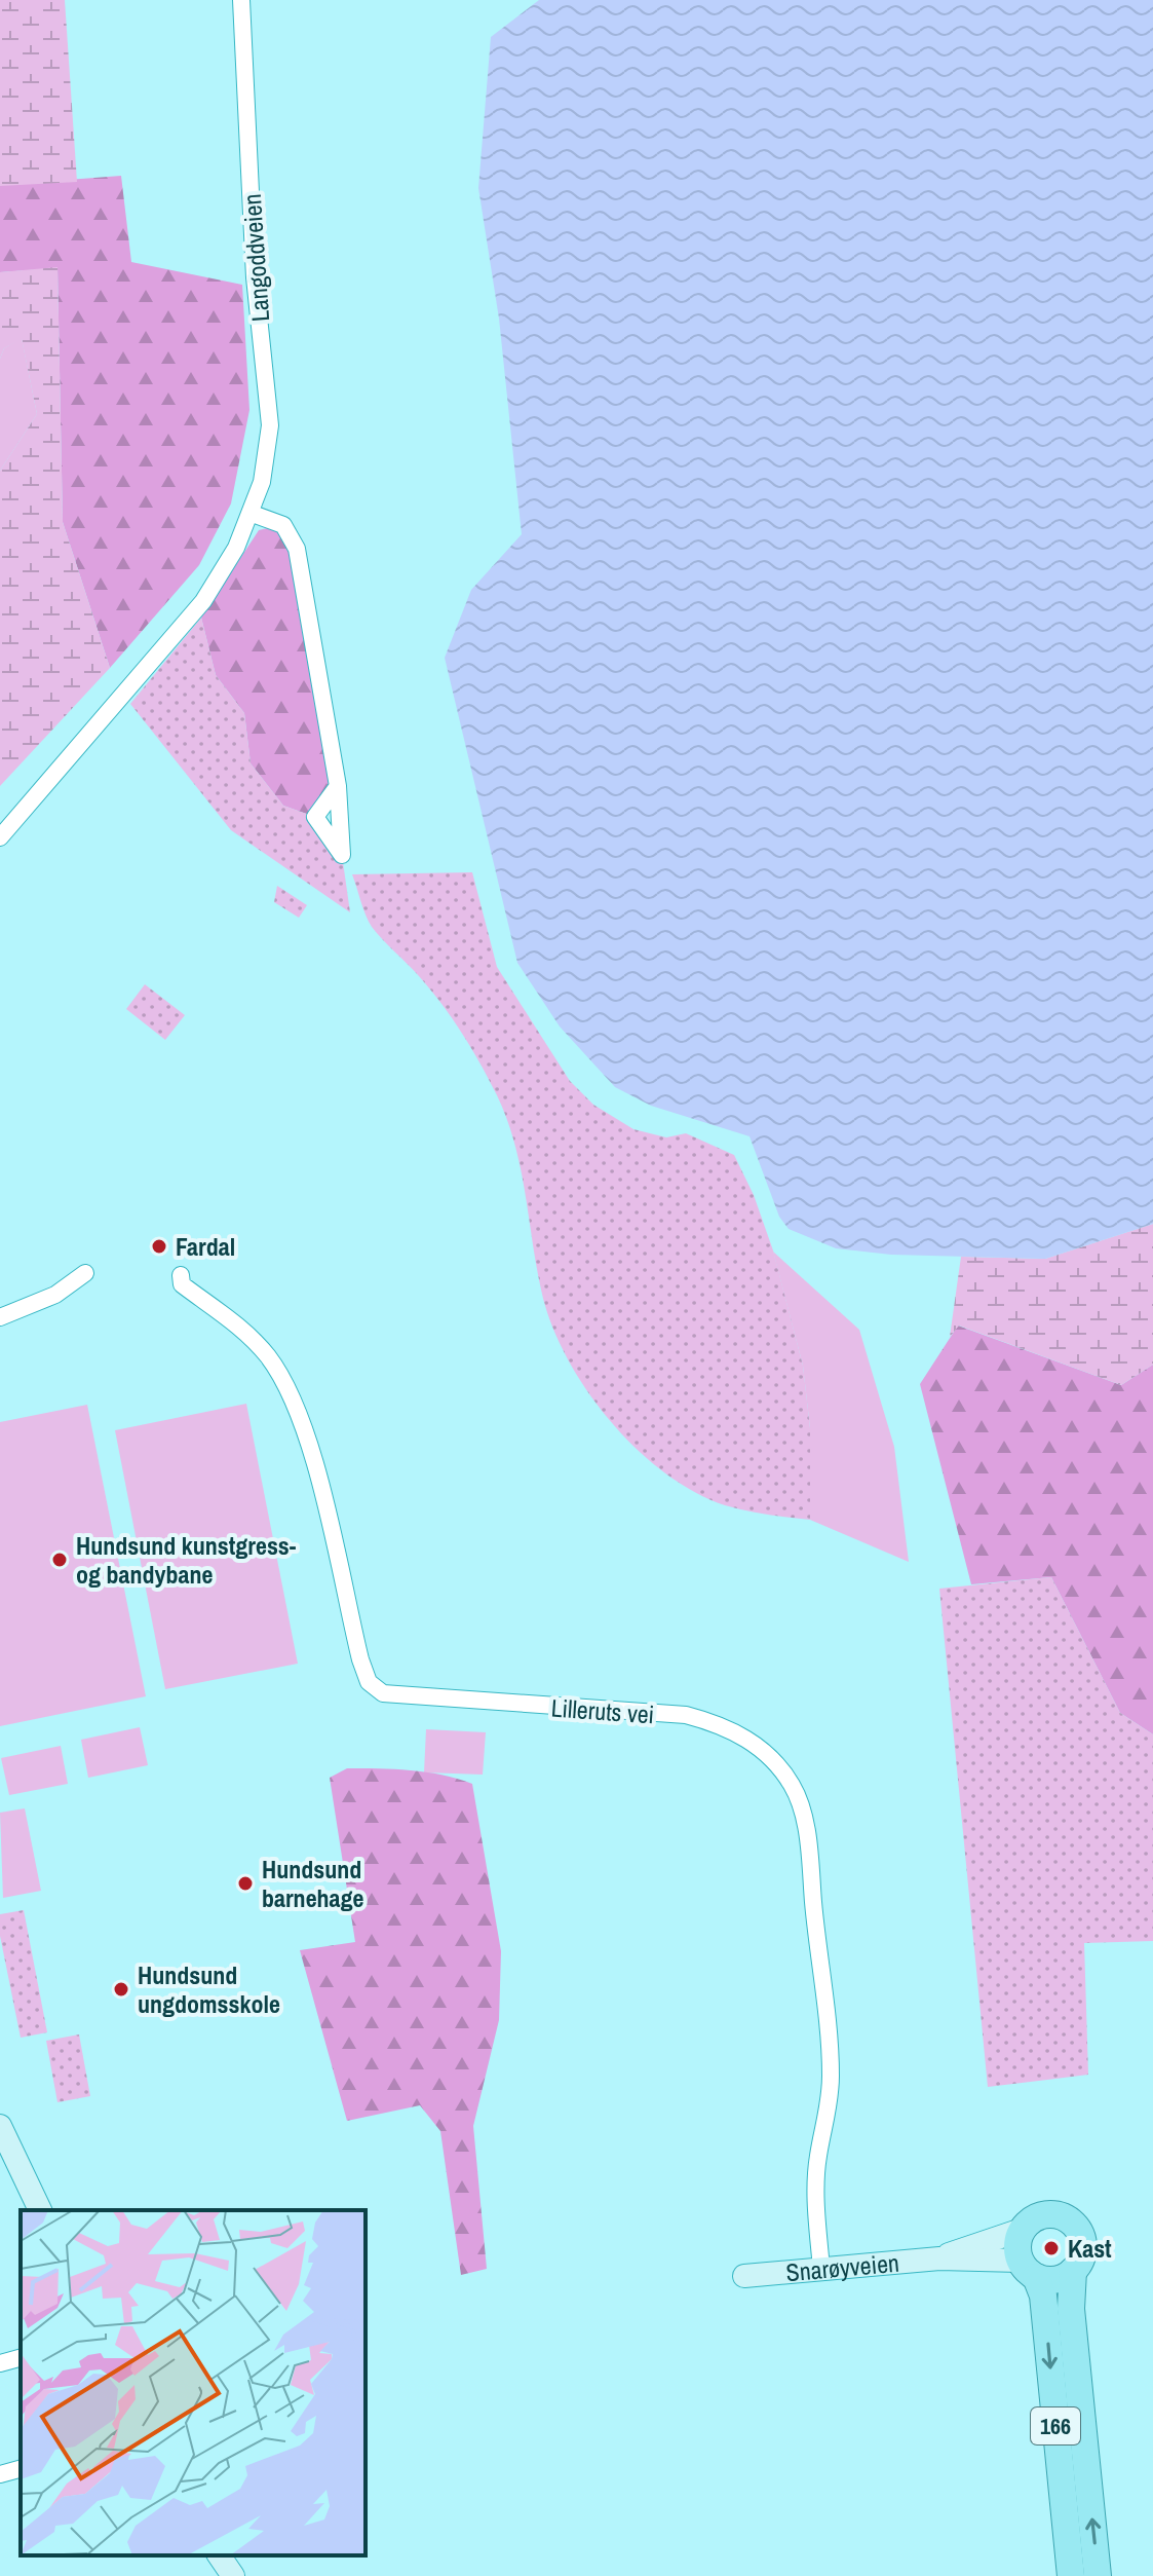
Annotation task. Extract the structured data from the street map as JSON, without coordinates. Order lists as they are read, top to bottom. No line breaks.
{"streets":{"main road":["166"],"street":["Langoddveien","Lilleruts vei","Snarøyveien"]},"crossings":[["Lilleruts vei","Snarøyveien"],["Snarøyveien","166"]],"places":["Fardal","Hundsund kunstgress- og bandybane","Hundsund barnehage","Hundsund ungdomsskole","Kast"]}
